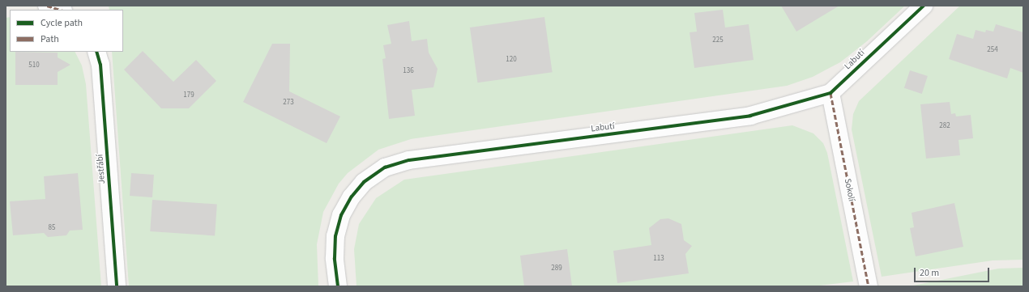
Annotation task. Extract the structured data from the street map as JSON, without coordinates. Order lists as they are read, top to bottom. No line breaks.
{"streets":{"street":["Labutí","Jestřábí","Sokolí"]},"crossings":[["Labutí","Sokolí"]],"house_numbers":["225","254","120","510","136","179","273","282","85","113","289"],"legend":["Cycle path","Path"],"scale_bar":"20 m"}
